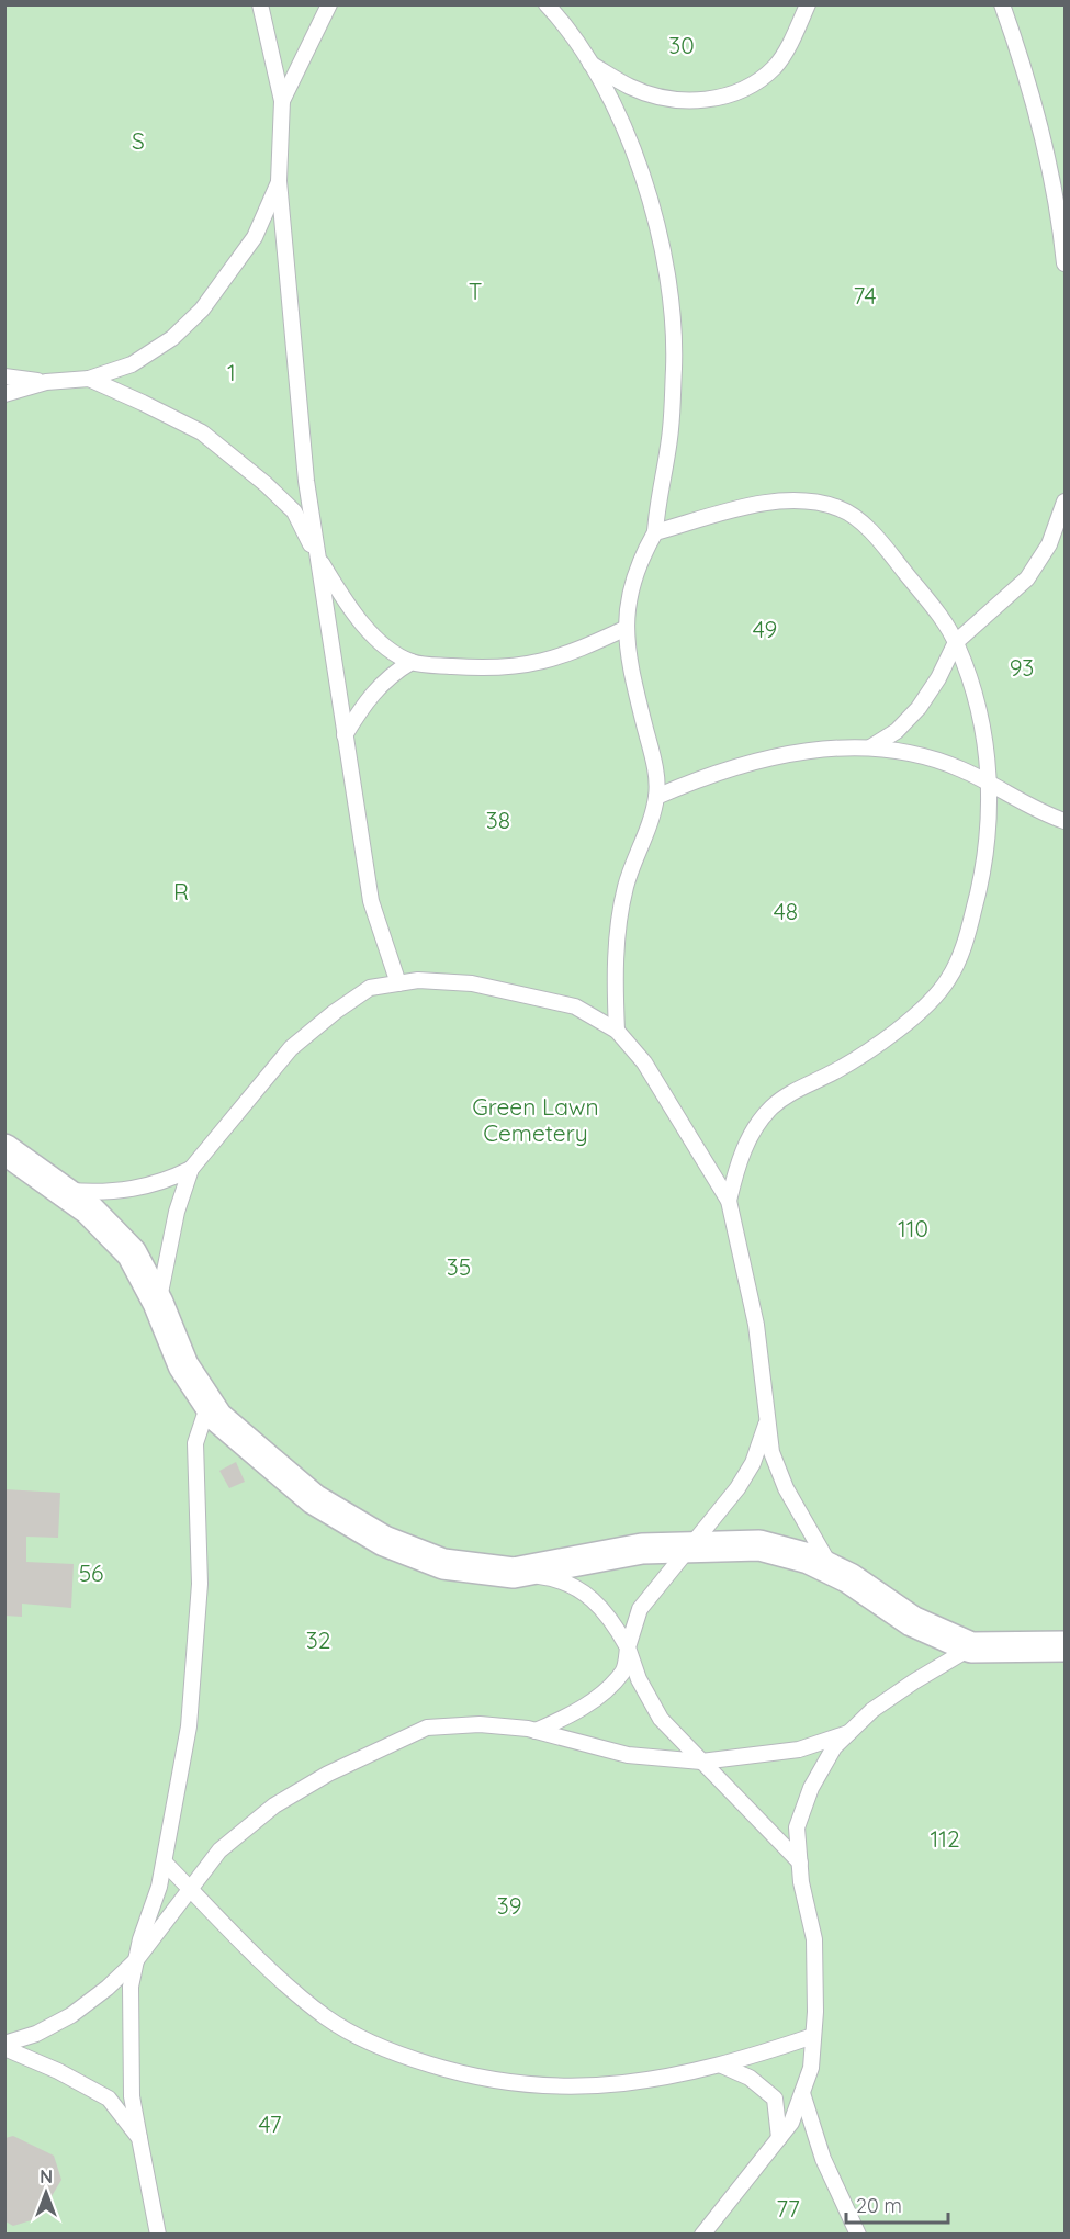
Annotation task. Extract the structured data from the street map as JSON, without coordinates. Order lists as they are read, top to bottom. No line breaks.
{"parks":["30","S","T","74","1","49","93","38","R","48","Green Lawn Cemetery","110","35","56","32","112","39","47","77"],"scale_bar":"20 m","north":"top"}
